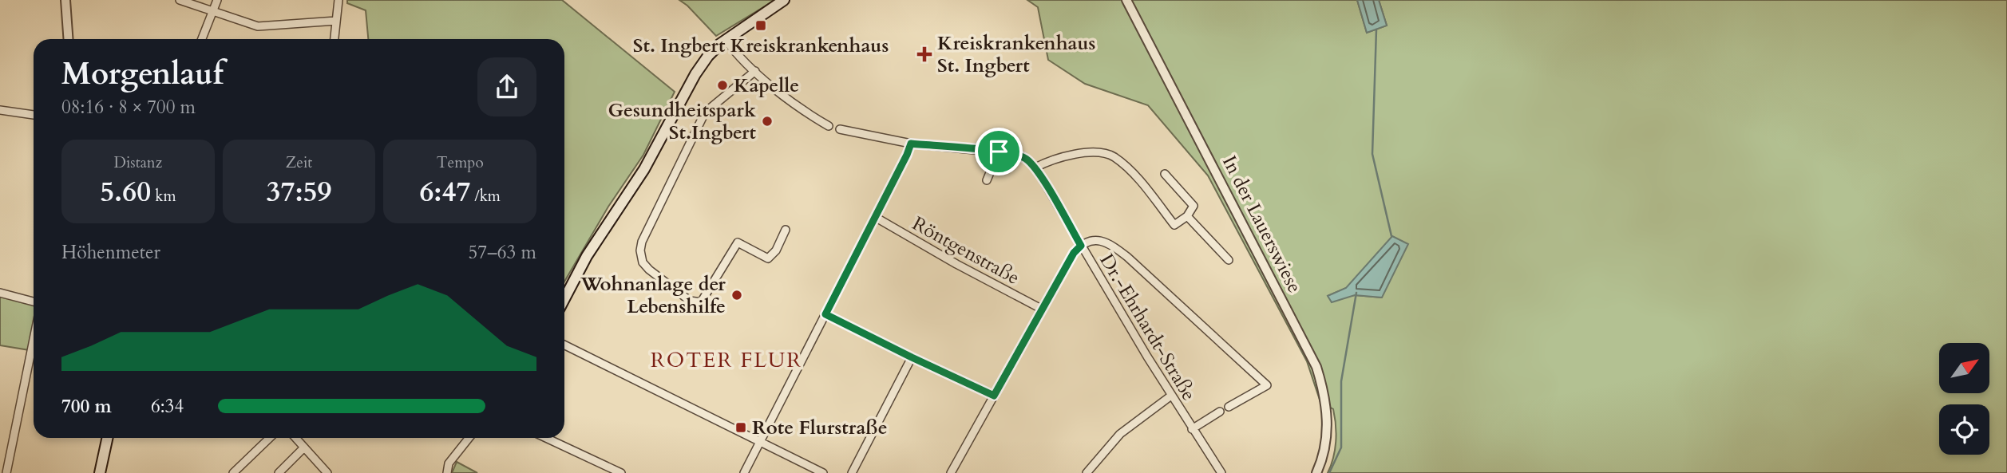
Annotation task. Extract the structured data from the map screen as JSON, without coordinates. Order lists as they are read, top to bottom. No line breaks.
{"streets":{"street":["In der Lauerswiese","Röntgenstraße","Dr.-Ehrhardt-Straße"]},"districts":["ROTER FLUR"],"places":{"transit":["St. Ingbert Kreiskrankenhaus","Rote Flurstraße"],"health":["Kreiskrankenhaus St. Ingbert"],"other":["Kapelle","Gesundheitspark St.Ingbert","Wohnanlage der Lebenshilfe"]},"north":"top right","page":{"heading":["Morgenlauf","08:16 · 8 × 700 m"],"stats":[["Distanz","5.60 km"],["Zeit","37:59"],["Tempo","6:47 /km"]],"chart":["Höhenmeter","57–63 m"],"list":[{"name":"700 m","note":"6:34"}]}}
